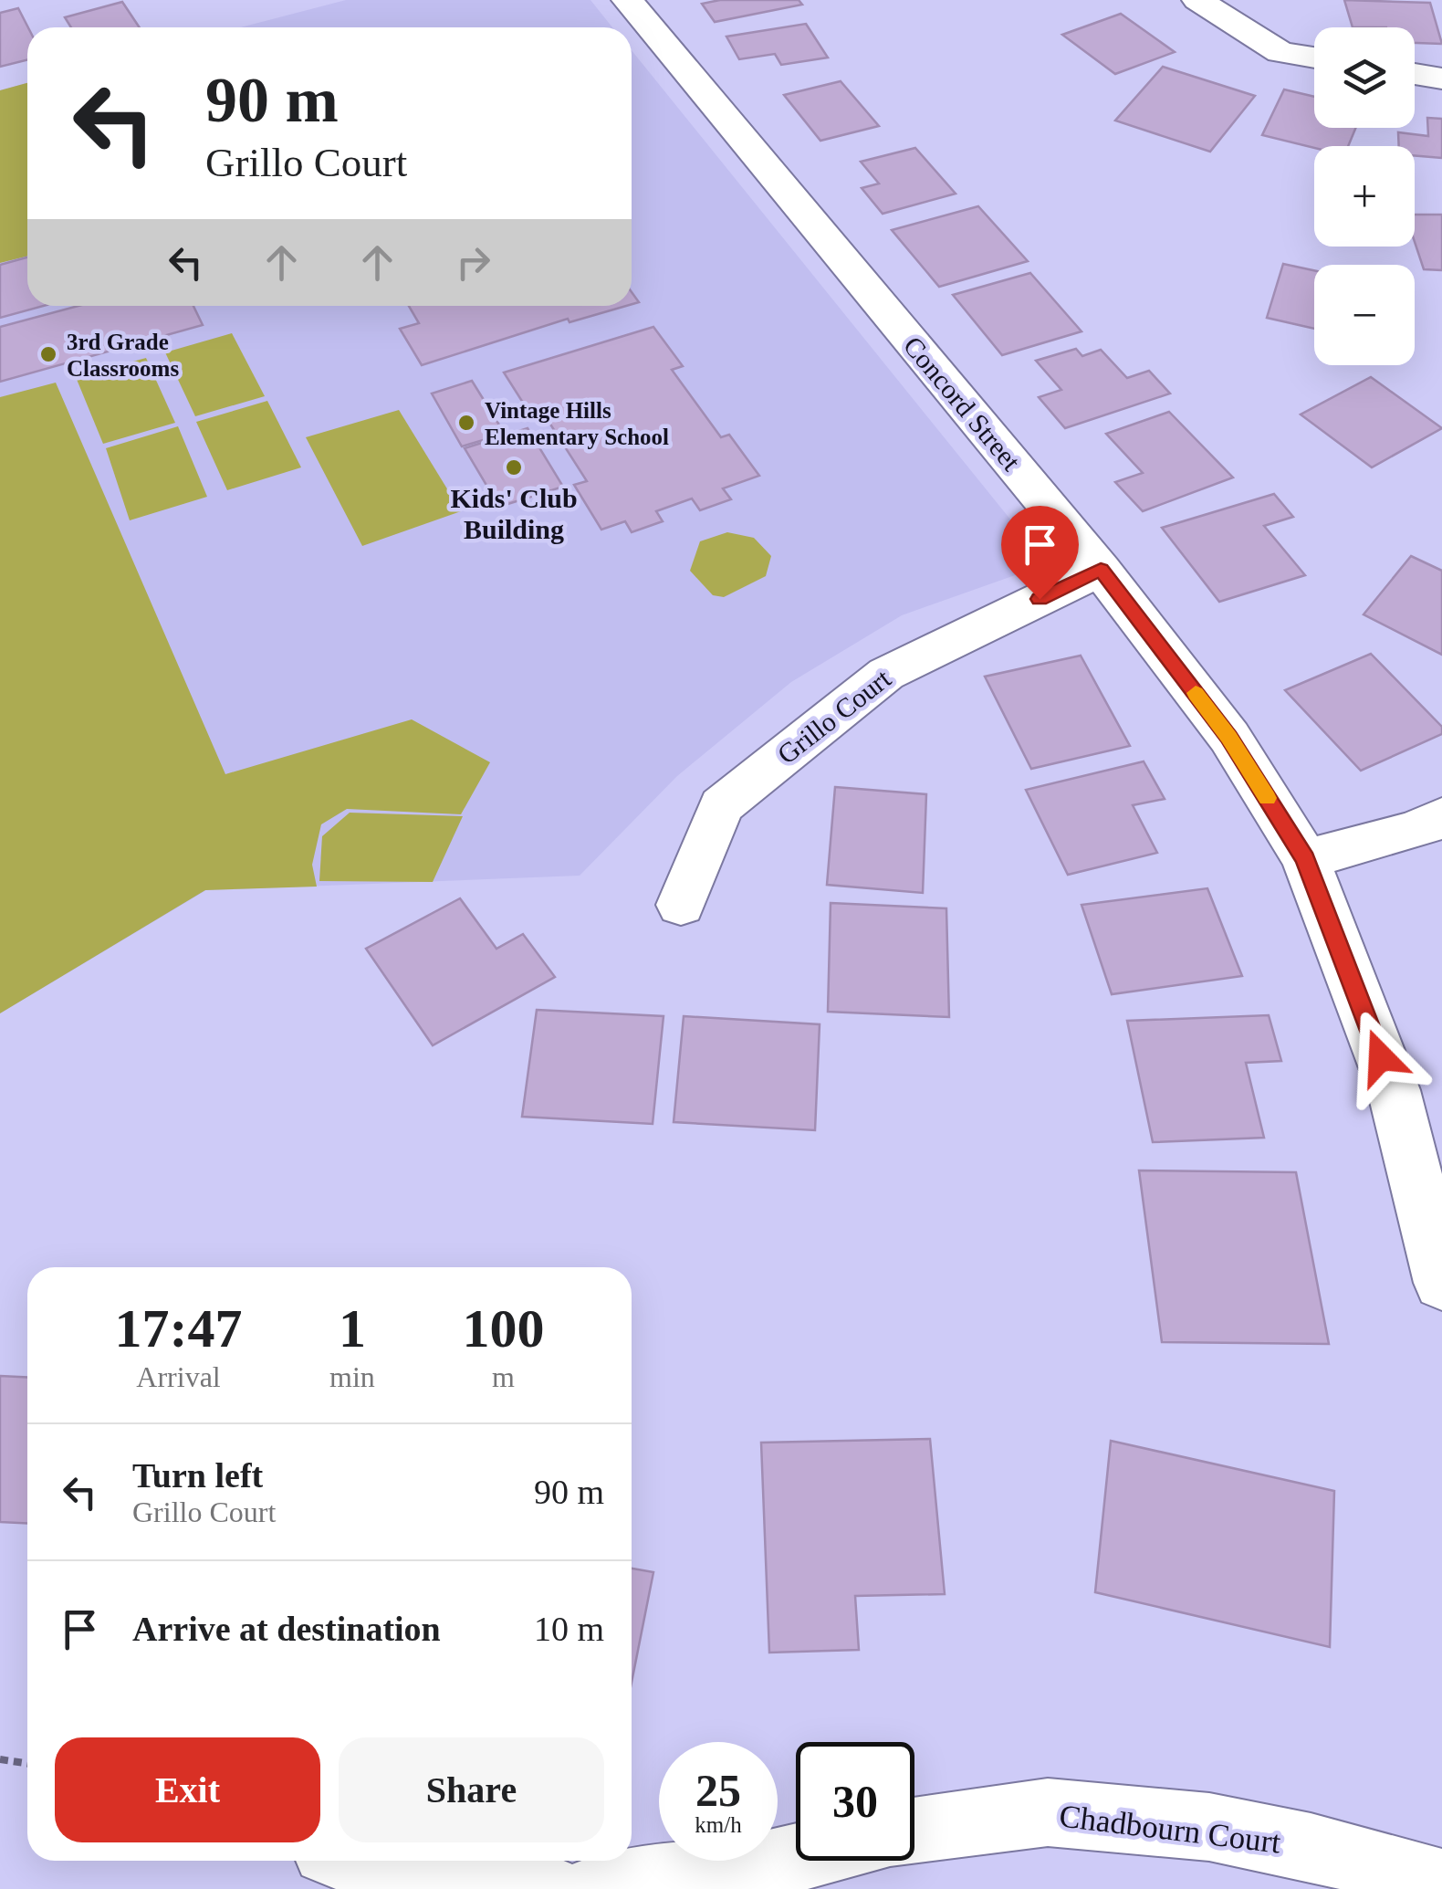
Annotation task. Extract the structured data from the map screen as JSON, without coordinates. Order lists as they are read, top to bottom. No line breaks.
{"streets":{"street":["Concord Street","Grillo Court","Chadbourn Court"]},"crossings":[["Concord Street","Grillo Court"]],"places":["3rd Grade Classrooms","Vintage Hills Elementary School","Kids' Club Building"],"page":{"map_buttons":["+","−"],"turn":["90 m","Grillo Court"],"eta":["17:47","Arrival","1","min","100","m"],"list":[{"name":"Turn left","note":"Grillo Court","value":"90 m"},{"name":"Arrive at destination","value":"10 m"}],"buttons":["Exit","Share"],"speed":"25 km/h","limit":"30"}}
